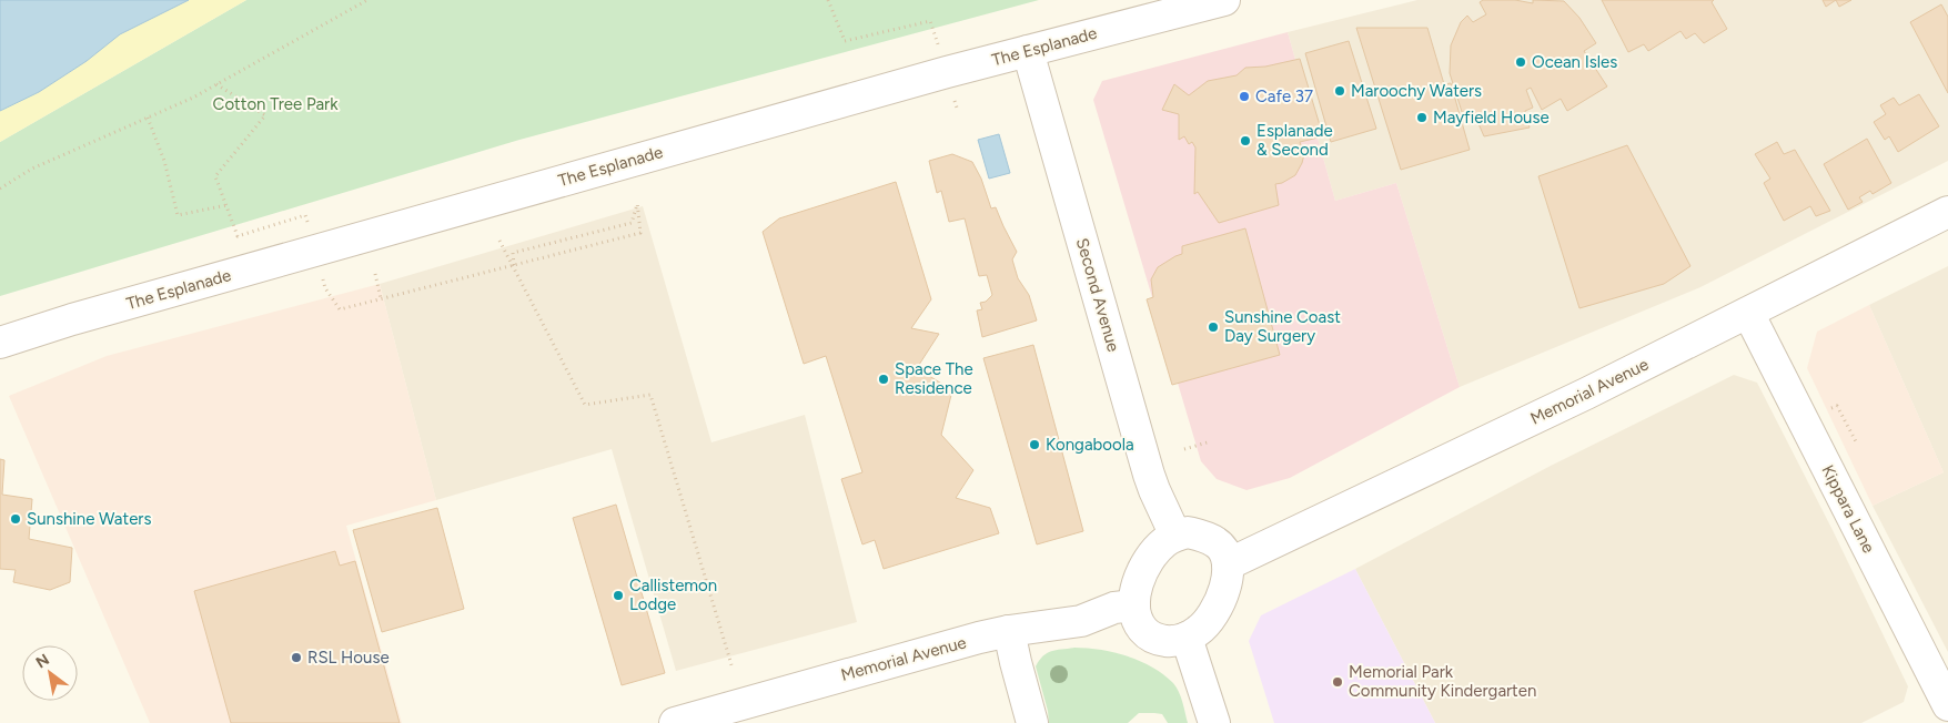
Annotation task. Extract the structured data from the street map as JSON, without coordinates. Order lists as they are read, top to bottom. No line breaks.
{"streets":{"street":["The Esplanade","Second Avenue","Memorial Avenue","Kippara Lane"]},"crossings":[["The Esplanade","Second Avenue"],["Second Avenue","Memorial Avenue"],["Memorial Avenue","Kippara Lane"]],"parks":["Cotton Tree Park"],"places":["Ocean Isles","Maroochy Waters","Cafe 37","Mayfield House","Esplanade & Second","Sunshine Coast Day Surgery","Space The Residence","Kongaboola","Sunshine Waters","Callistemon Lodge","RSL House","Memorial Park Community Kindergarten"],"north":"top left"}
